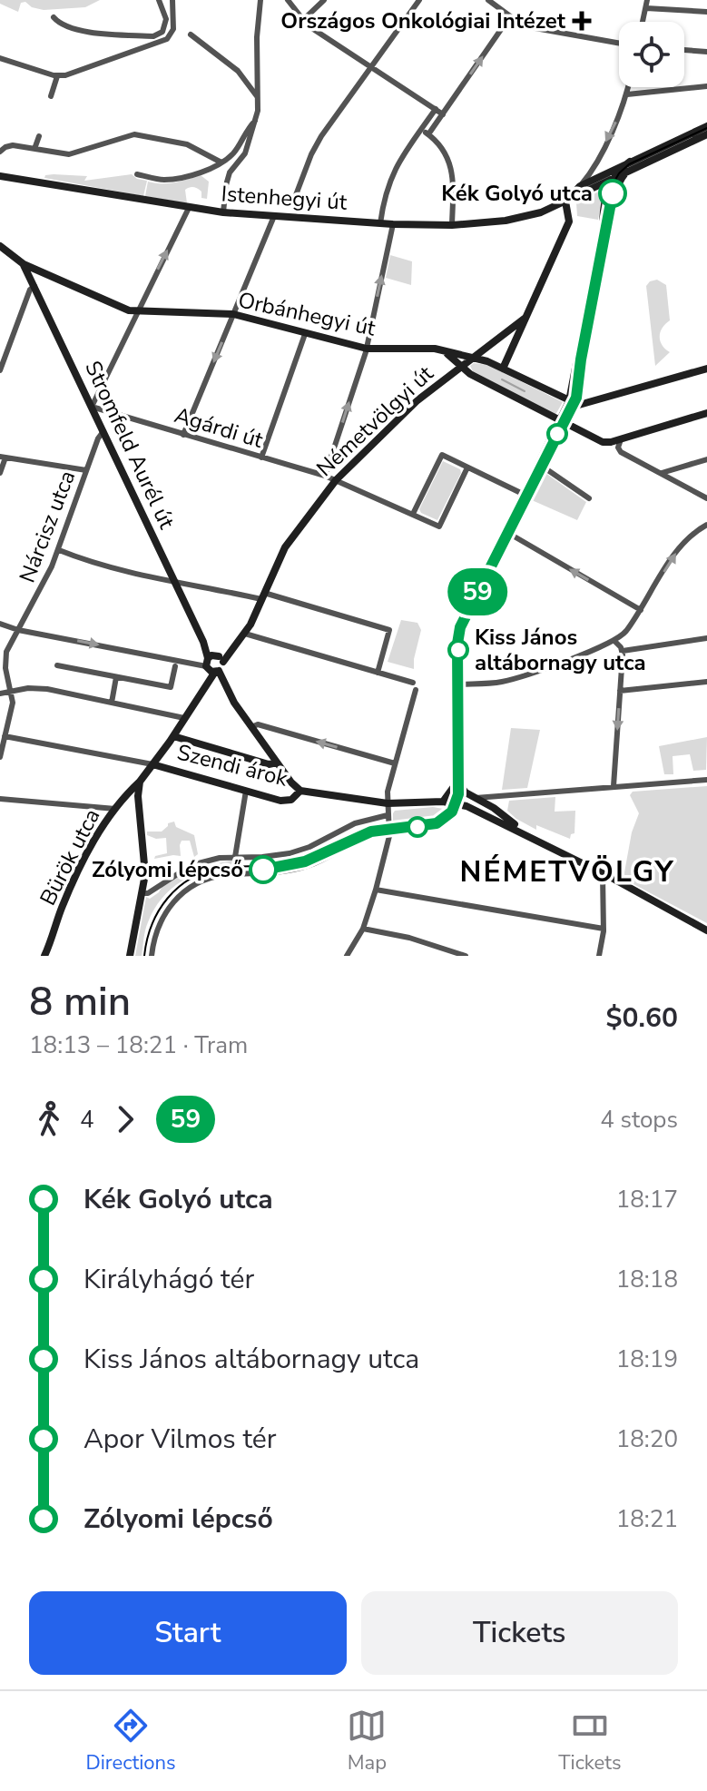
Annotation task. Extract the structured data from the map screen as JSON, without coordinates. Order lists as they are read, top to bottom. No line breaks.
{"streets":{"street":["Istenhegyi út","Orbánhegyi út","Németvölgyi út","Agárdi út","Stromfeld Aurél út","Nárcisz utca","Szendi árok","Bürök utca"]},"crossings":[["Istenhegyi út","Németvölgyi út"],["Orbánhegyi út","Németvölgyi út"],["Orbánhegyi út","Stromfeld Aurél út"],["Németvölgyi út","Agárdi út"],["Németvölgyi út","Stromfeld Aurél út"],["Agárdi út","Stromfeld Aurél út"],["Stromfeld Aurél út","Nárcisz utca"],["Stromfeld Aurél út","Szendi árok"]],"districts":["NÉMETVÖLGY"],"places":{"health":["Országos Onkológiai Intézet"],"other":["Kék Golyó utca","Kiss János altábornagy utca","Zólyomi lépcső"]},"lines":["tram line 59"],"page":{"on_map":"59","heading":["8 min","18:13 – 18:21 · Tram","$0.60"],"legs":["4","59","4 stops"],"list":[{"name":"Kék Golyó utca","value":"18:17"},{"name":"Királyhágó tér","value":"18:18"},{"name":"Kiss János altábornagy utca","value":"18:19"},{"name":"Apor Vilmos tér","value":"18:20"},{"name":"Zólyomi lépcső","value":"18:21"}],"buttons":["Start","Tickets"],"tabs":["Directions","Map","Tickets"]}}
